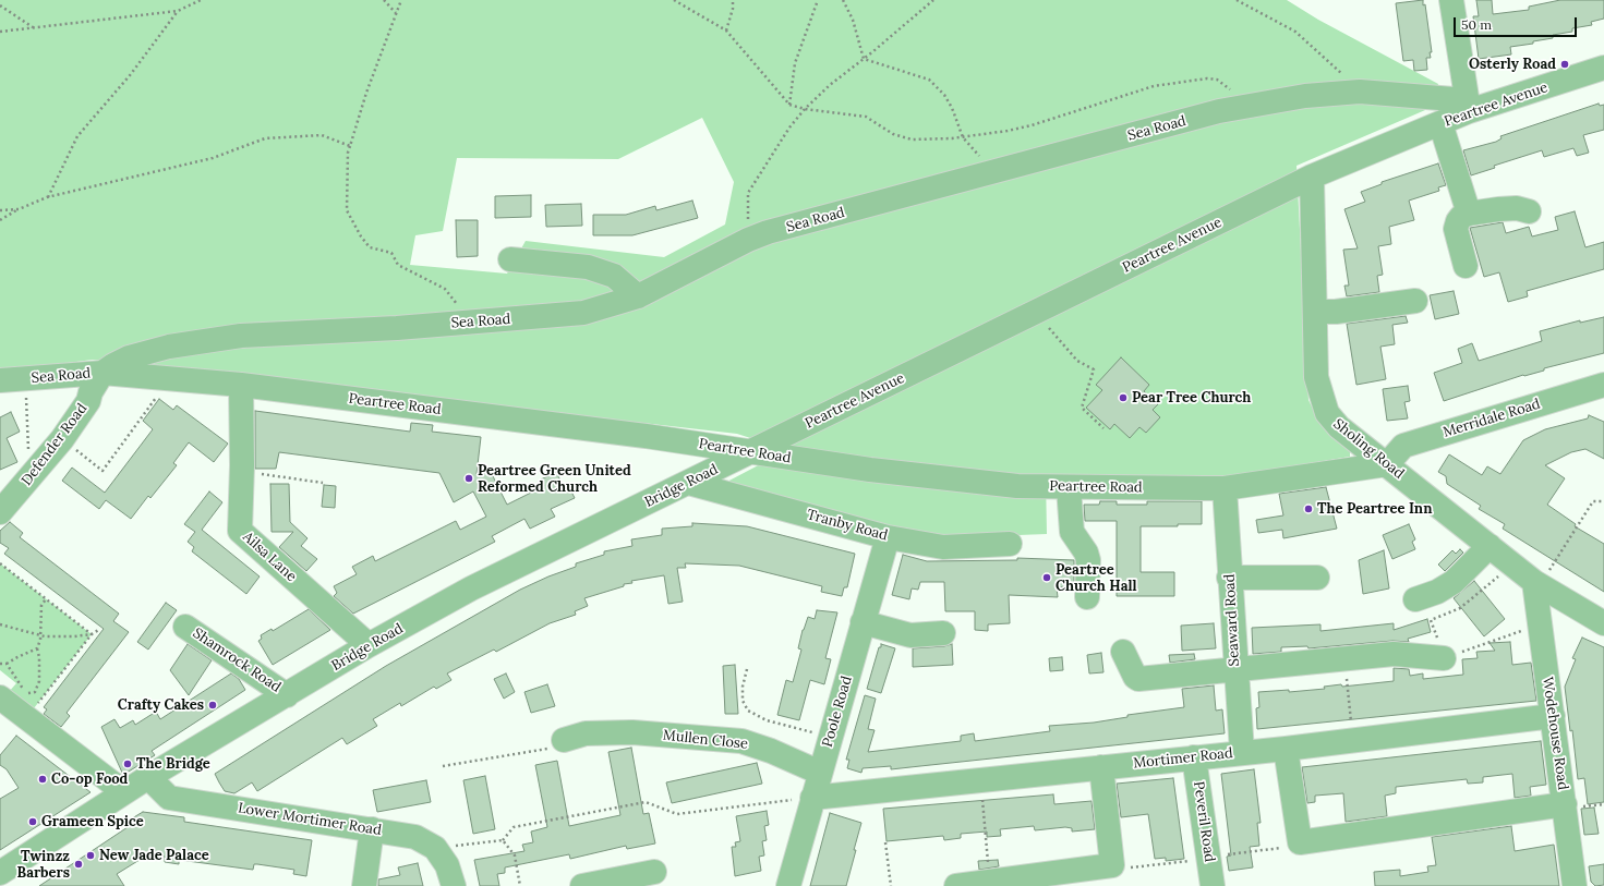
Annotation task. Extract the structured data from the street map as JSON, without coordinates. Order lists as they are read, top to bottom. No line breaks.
{"streets":{"street":["Peartree Avenue","Sea Road","Peartree Road","Merridale Road","Defender Road","Sholing Road","Bridge Road","Tranby Road","Ailsa Lane","Seaward Road","Shamrock Road","Poole Road","Wodehouse Road","Mullen Close","Mortimer Road","Lower Mortimer Road","Peveril Road"]},"crossings":[["Peartree Avenue","Sea Road"],["Peartree Avenue","Peartree Road"],["Peartree Avenue","Sholing Road"],["Peartree Avenue","Bridge Road"],["Sea Road","Peartree Road"],["Sea Road","Defender Road"],["Peartree Road","Merridale Road"],["Peartree Road","Defender Road"],["Peartree Road","Sholing Road"],["Peartree Road","Bridge Road"],["Peartree Road","Ailsa Lane"],["Peartree Road","Seaward Road"],["Merridale Road","Sholing Road"],["Sholing Road","Wodehouse Road"],["Bridge Road","Tranby Road"],["Bridge Road","Ailsa Lane"],["Bridge Road","Shamrock Road"],["Bridge Road","Lower Mortimer Road"],["Tranby Road","Poole Road"],["Seaward Road","Mortimer Road"],["Poole Road","Mullen Close"],["Poole Road","Mortimer Road"],["Wodehouse Road","Mortimer Road"],["Mortimer Road","Peveril Road"]],"places":["Osterly Road","Pear Tree Church","Peartree Green United Reformed Church","The Peartree Inn","Peartree Church Hall","Crafty Cakes","The Bridge","Co-op Food","Grameen Spice","New Jade Palace","Twinzz Barbers"],"scale_bar":"50 m"}
